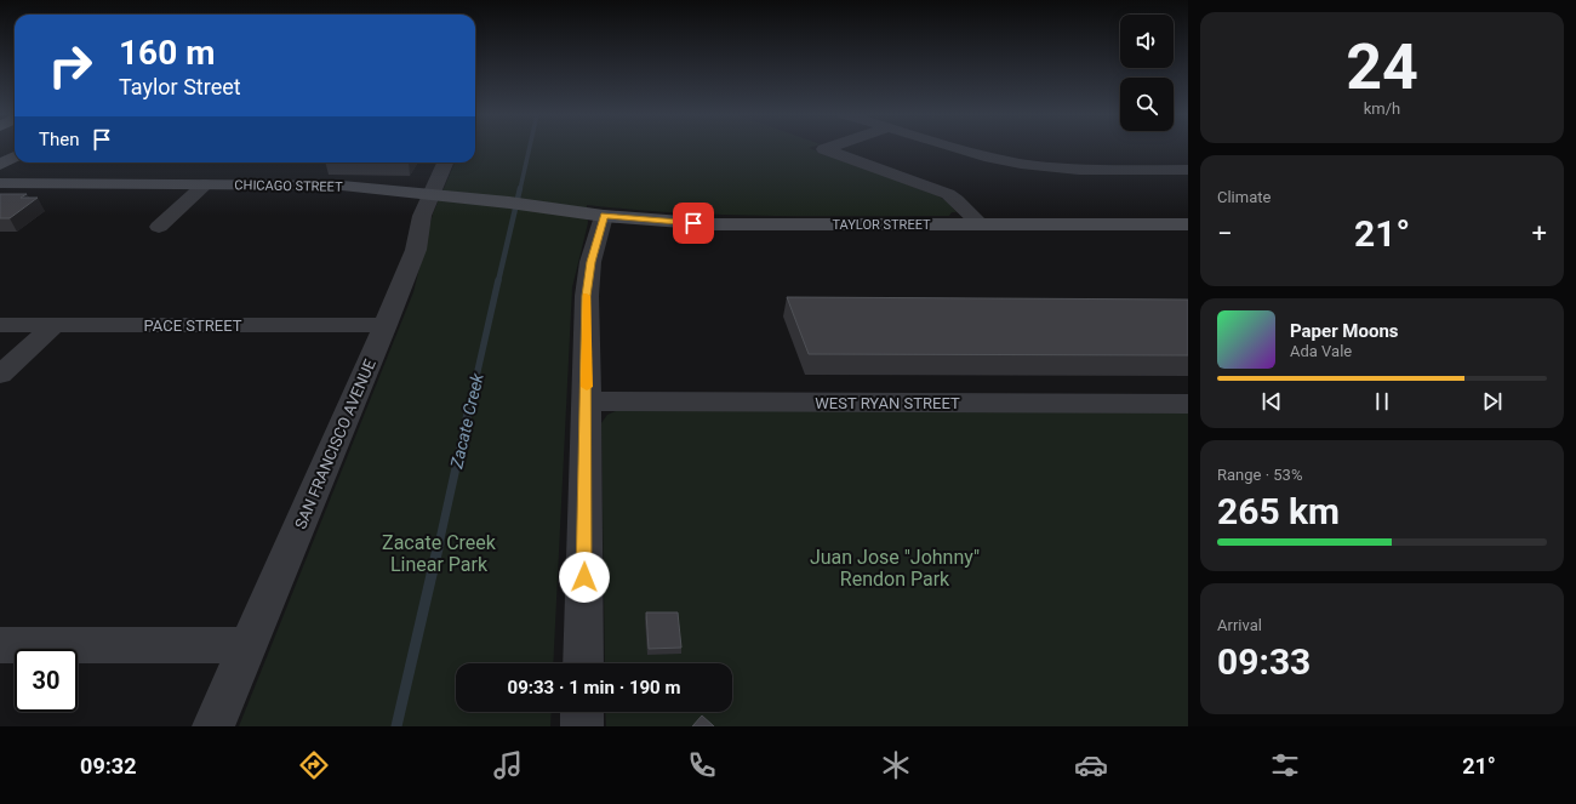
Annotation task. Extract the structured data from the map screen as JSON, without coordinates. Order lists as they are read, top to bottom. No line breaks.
{"streets":{"street":["CHICAGO STREET","TAYLOR STREET","PACE STREET","WEST RYAN STREET","SAN FRANCISCO AVENUE"]},"crossings":[["CHICAGO STREET","TAYLOR STREET"],["CHICAGO STREET","SAN FRANCISCO AVENUE"],["PACE STREET","SAN FRANCISCO AVENUE"]],"water":["Zacate Creek"],"parks":["Zacate Creek Linear Park","Juan Jose \"Johnny\" Rendon Park"],"page":{"tile":[["24","km/h"],"Climate",["Range · 53%","265 km"],["Arrival","09:33"]],"turn":["160 m","Taylor Street"],"then":"Then","heat":["−","21°","+"],"song":["Paper Moons","Ada Vale"],"limit":"30","trip":"09:33 · 1 min · 190 m","tabs":["09:32","21°"]}}
